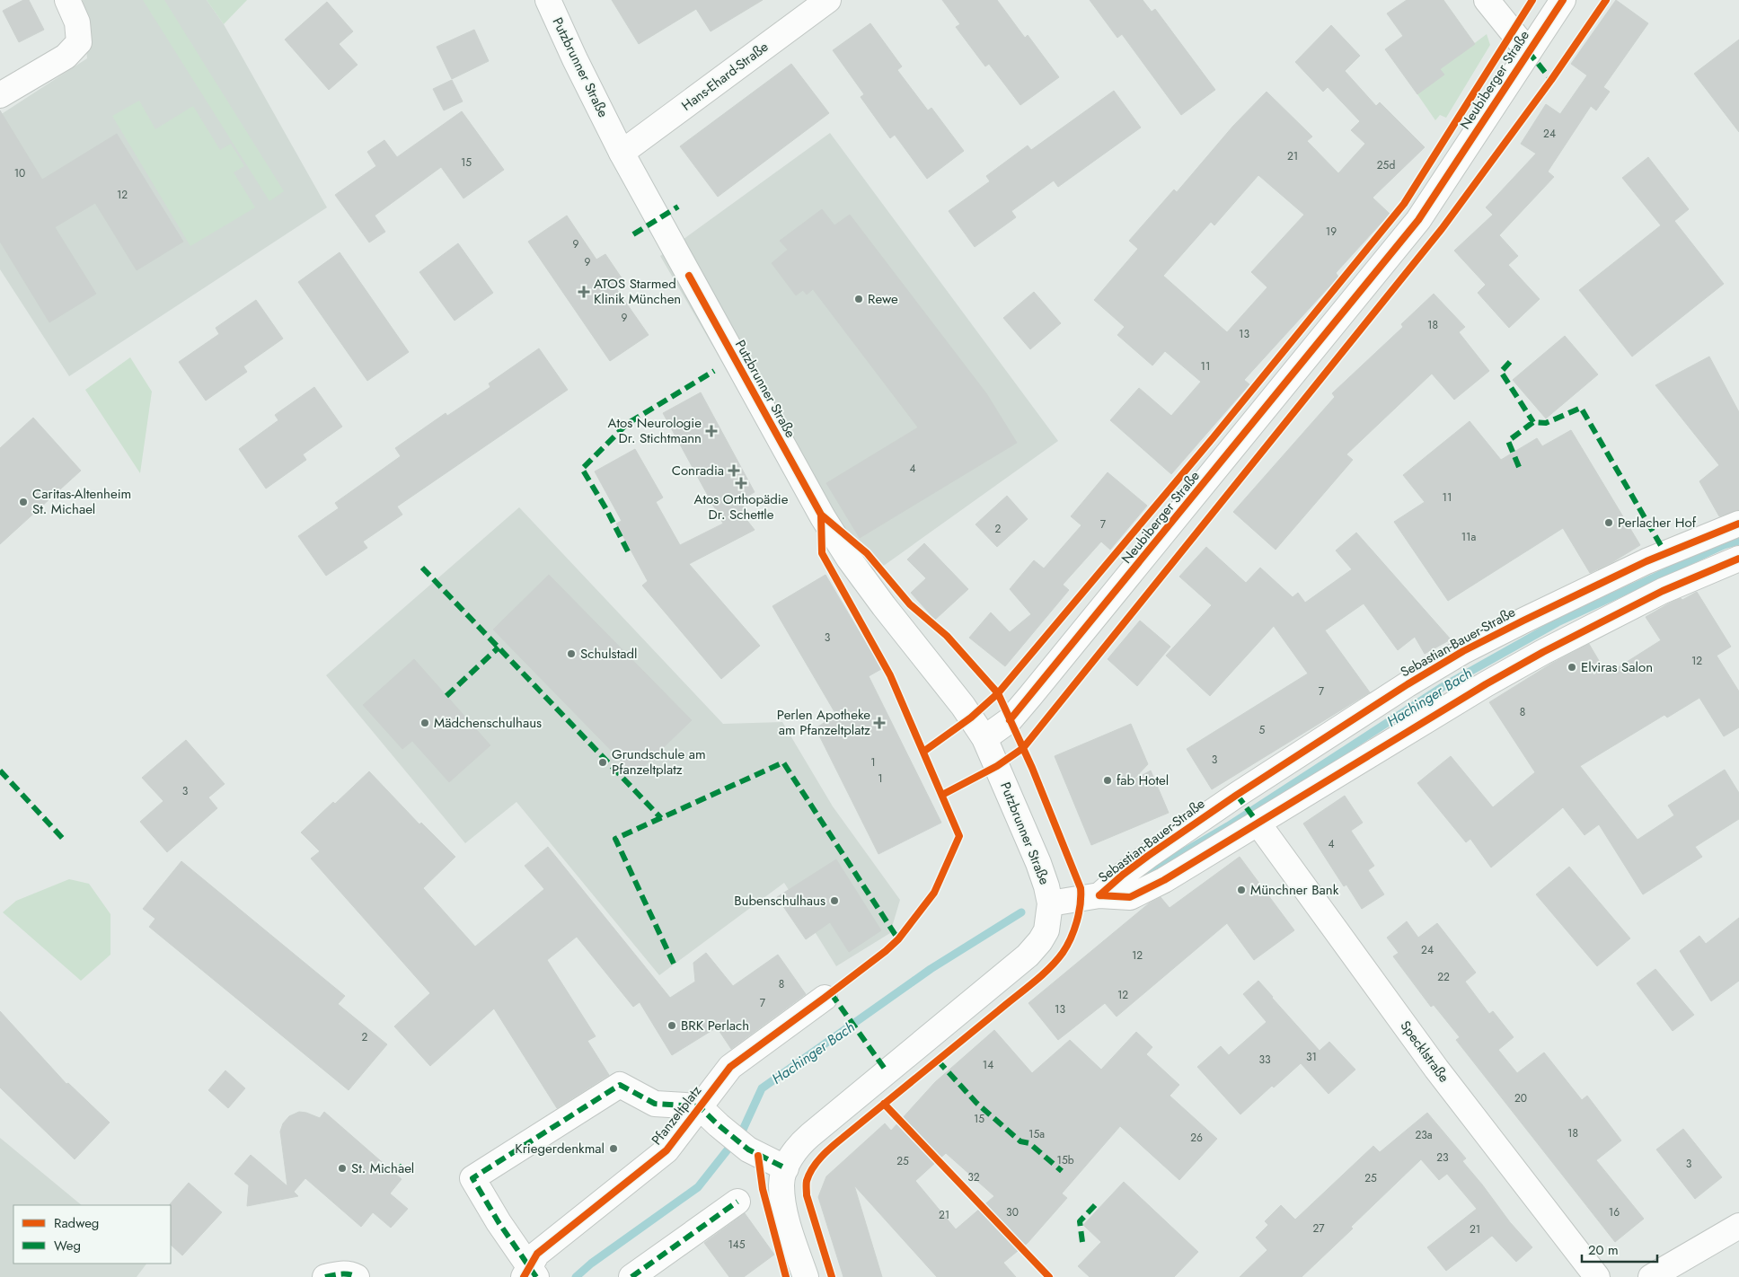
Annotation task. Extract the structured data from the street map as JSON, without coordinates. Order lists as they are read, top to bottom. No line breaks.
{"streets":{"street":["Putzbrunner Straße","Hans-Ehard-Straße","Neubiberger Straße","Sebastian-Bauer-Straße","Specklstraße","Pfanzeltplatz"]},"crossings":[["Putzbrunner Straße","Hans-Ehard-Straße"],["Putzbrunner Straße","Neubiberger Straße"],["Putzbrunner Straße","Sebastian-Bauer-Straße"],["Sebastian-Bauer-Straße","Specklstraße"]],"water":["Hachinger Bach"],"places":{"health":["ATOS Starmed Klinik München","Atos Neurologie Dr. Stichtmann","Conradia","Atos Orthopädie Dr. Schettle","Perlen Apotheke am Pfanzeltplatz"],"other":["Rewe","Caritas-Altenheim St. Michael","Perlacher Hof","Schulstadl","Elviras Salon","Mädchenschulhaus","Grundschule am Pfanzeltplatz","fab Hotel","Münchner Bank","Bubenschulhaus","BRK Perlach","Kriegerdenkmal","St. Michael"]},"house_numbers":["24","21","15","25d","10","12","19","9","9","9","18","13","11","4","11","7","2","11a","3","12","7","8","5","3","1","1","3","4","24","12","22","8","12","7","13","2","31","33","14","20","15","18","15a","23a","26","23","15b","25","3","32","25","30","16","21","27","21","145"],"legend":["Radweg","Weg"],"scale_bar":"20 m"}
